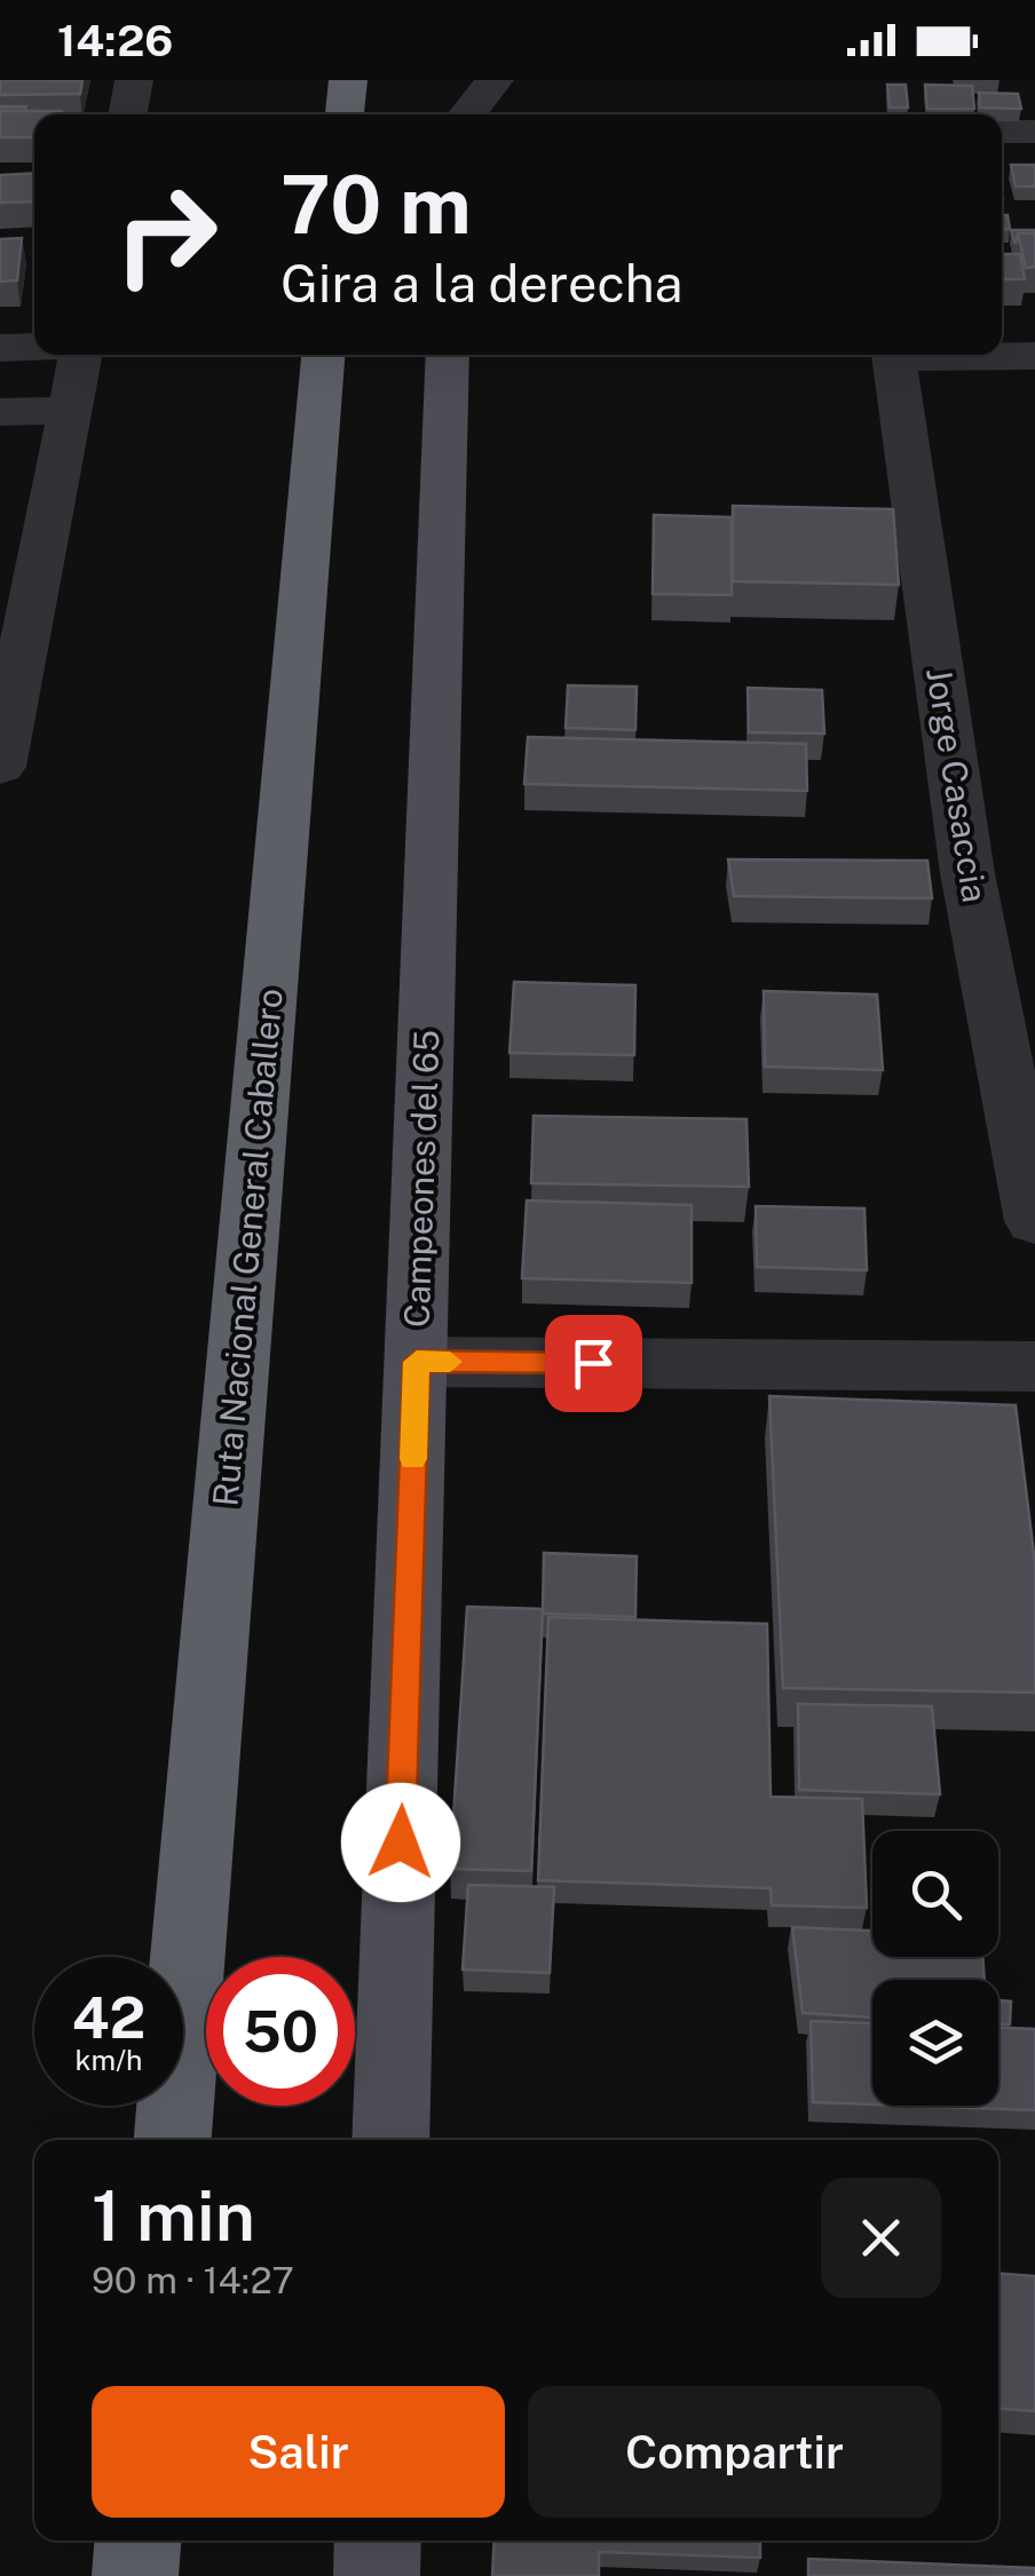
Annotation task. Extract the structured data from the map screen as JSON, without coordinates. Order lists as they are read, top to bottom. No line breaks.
{"streets":{"highway":["Ruta Nacional General Caballero"],"main road":["Campeones del 65"],"street":["Jorge Casaccia"]},"page":{"status":"14:26","turn":["70 m","Gira a la derecha"],"speed":"42 km/h","limit":"50","heading":["1 min","90 m · 14:27"],"buttons":["Salir","Compartir"]}}
